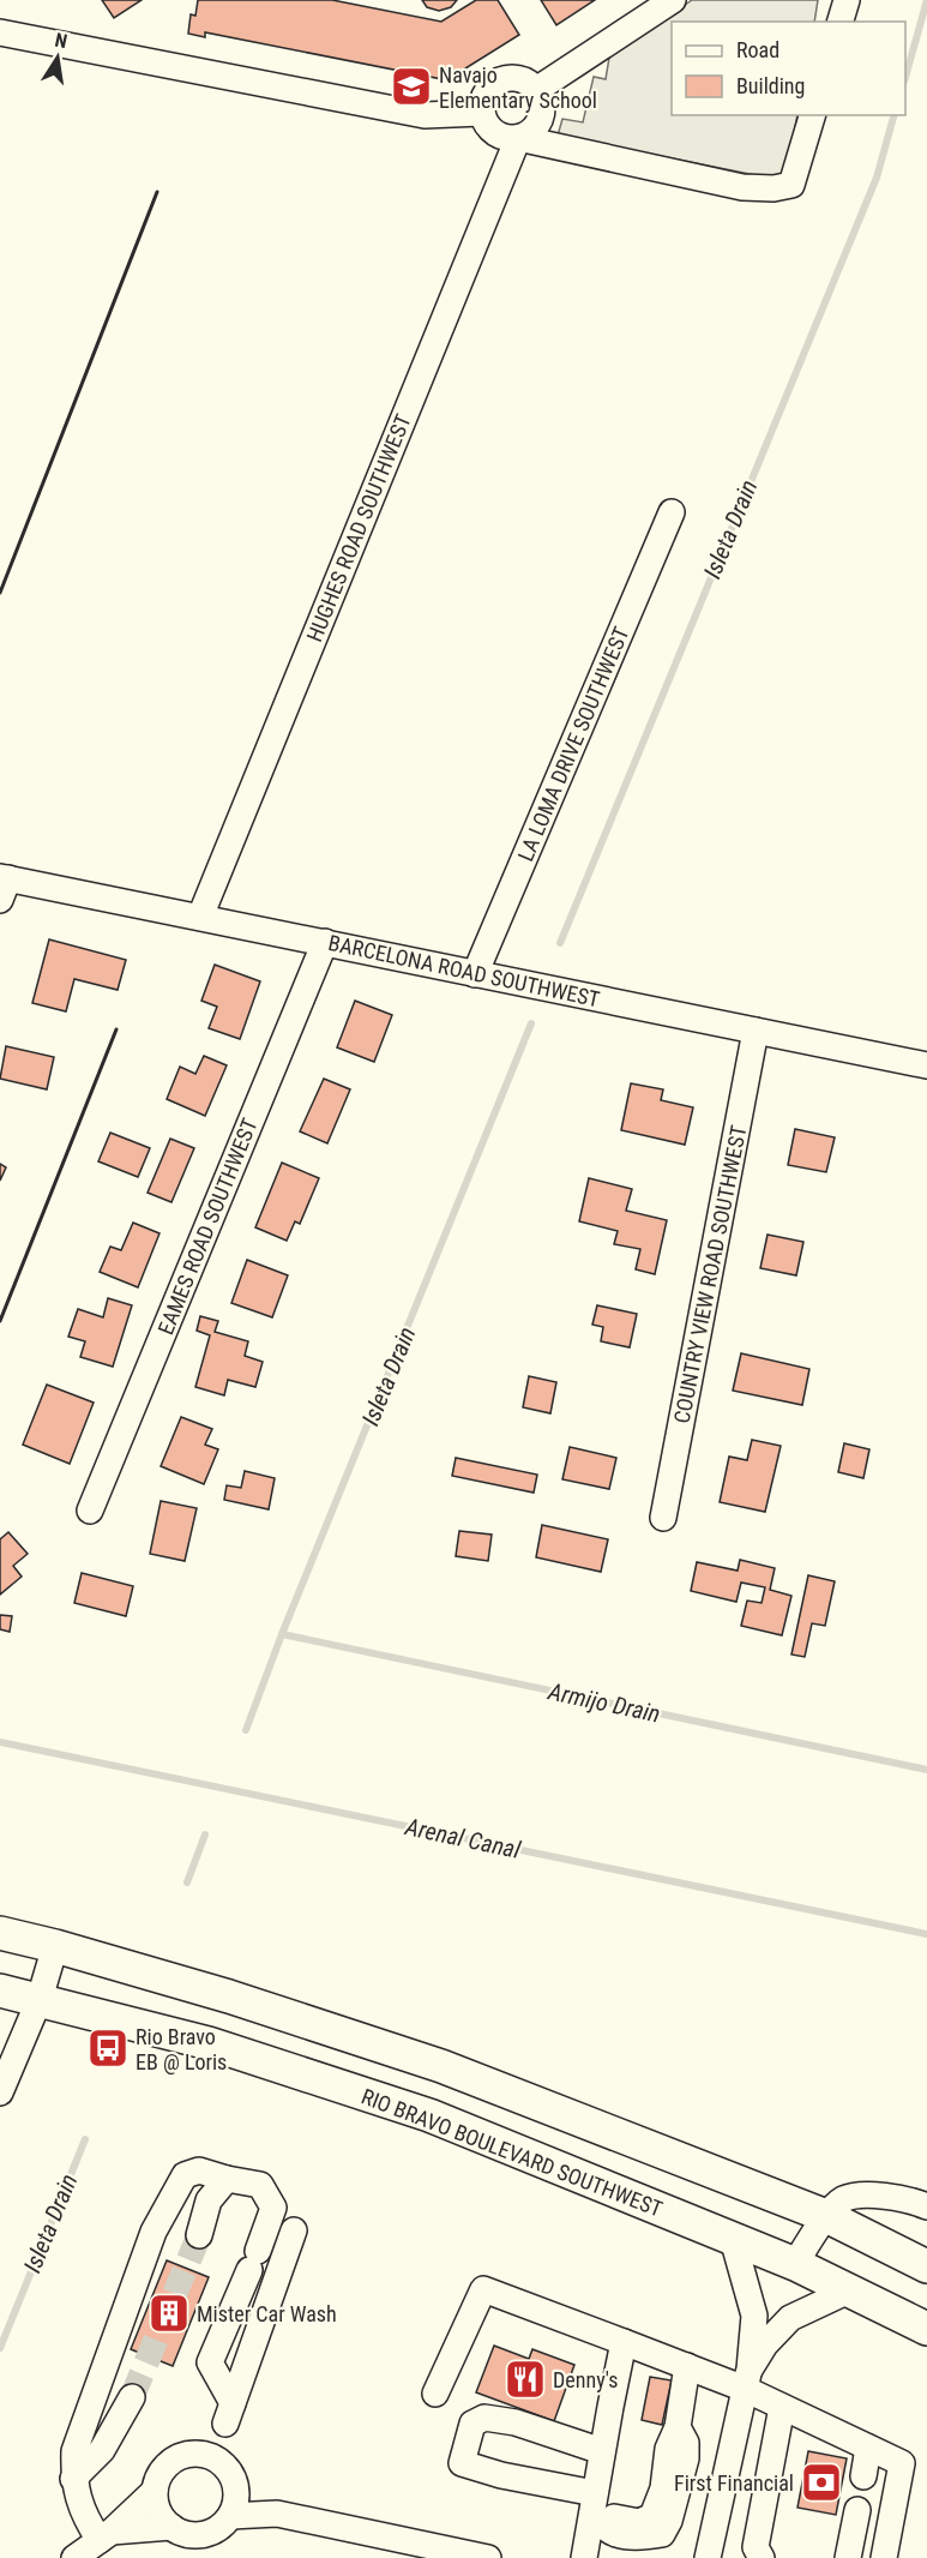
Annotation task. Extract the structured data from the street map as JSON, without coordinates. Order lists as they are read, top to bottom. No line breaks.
{"streets":{"main road":["RIO BRAVO BOULEVARD SOUTHWEST"],"street":["HUGHES ROAD SOUTHWEST","LA LOMA DRIVE SOUTHWEST","BARCELONA ROAD SOUTHWEST","EAMES ROAD SOUTHWEST","COUNTRY VIEW ROAD SOUTHWEST"]},"crossings":[["HUGHES ROAD SOUTHWEST","BARCELONA ROAD SOUTHWEST"],["LA LOMA DRIVE SOUTHWEST","BARCELONA ROAD SOUTHWEST"],["BARCELONA ROAD SOUTHWEST","EAMES ROAD SOUTHWEST"],["BARCELONA ROAD SOUTHWEST","COUNTRY VIEW ROAD SOUTHWEST"]],"water":["Isleta Drain","Armijo Drain","Arenal Canal"],"places":{"school or university":["Navajo Elementary School"],"bus stop":["Rio Bravo EB @ Loris"],"building":["Mister Car Wash"],"restaurant":["Denny's"],"bank":["First Financial"]},"legend":["Road","Building"],"north":"top"}
